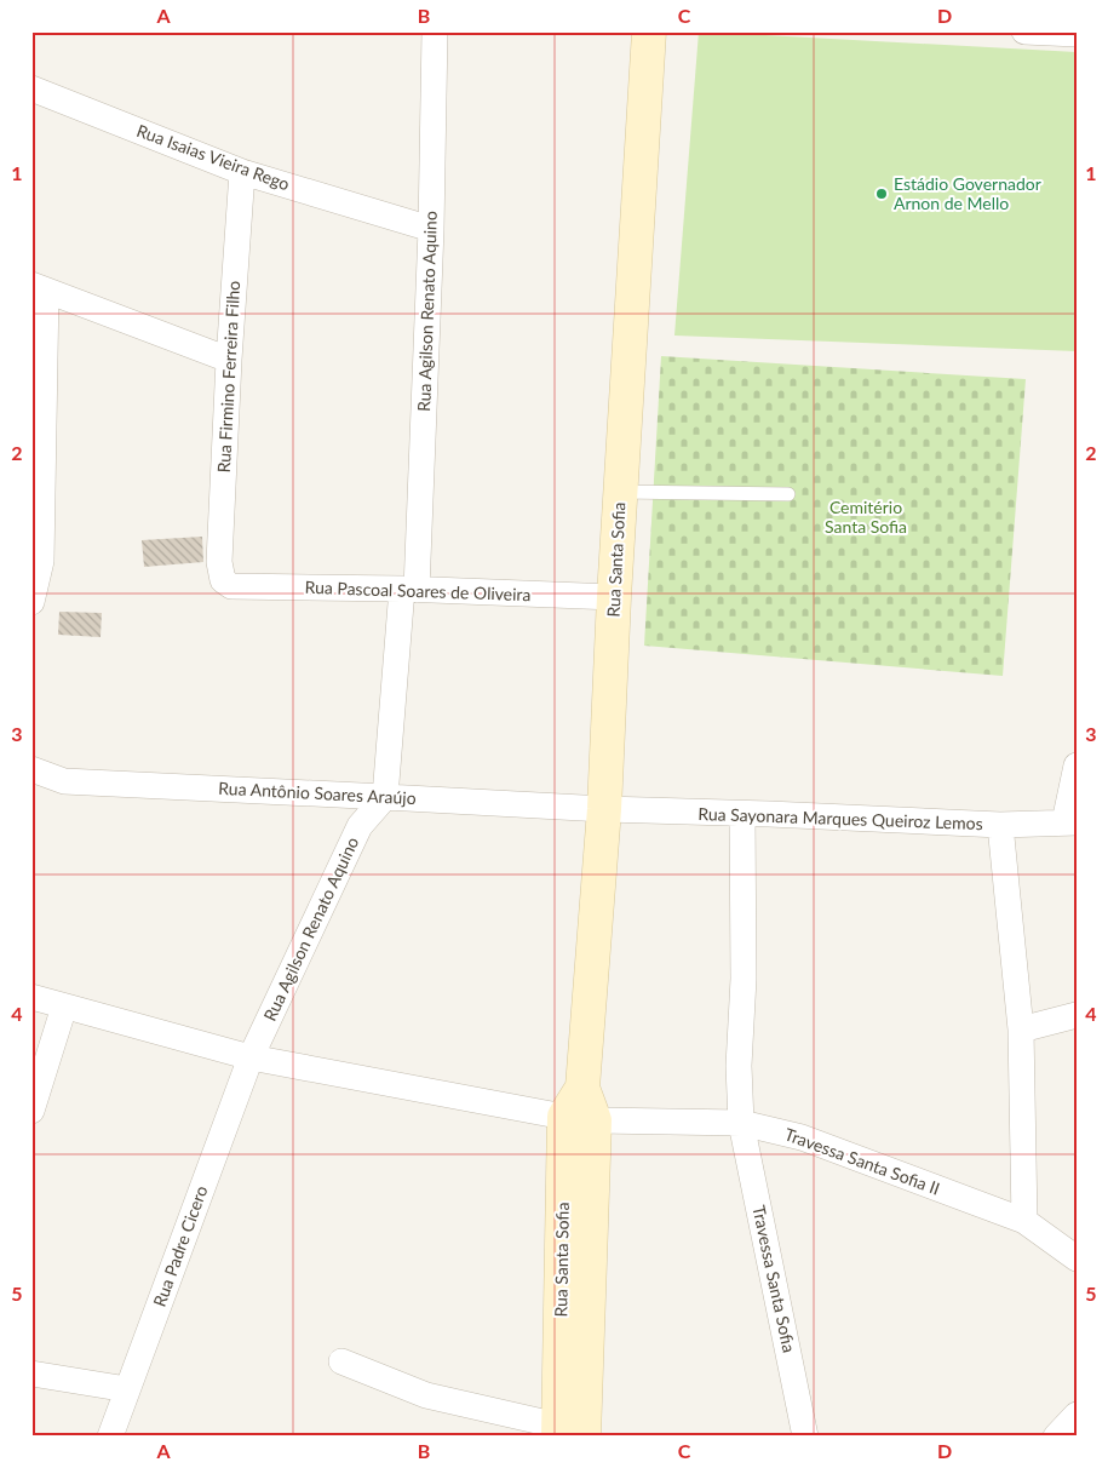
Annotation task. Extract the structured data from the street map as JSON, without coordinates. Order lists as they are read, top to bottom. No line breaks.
{"streets":{"street":["Rua Isaias Vieira Rego","Rua Agilson Renato Aquino","Rua Firmino Ferreira Filho","Rua Santa Sofia","Rua Pascoal Soares de Oliveira","Rua Antônio Soares Araújo","Rua Sayonara Marques Queiroz Lemos","Travessa Santa Sofia II","Rua Padre Cicero","Travessa Santa Sofia"]},"crossings":[["Rua Isaias Vieira Rego","Rua Agilson Renato Aquino"],["Rua Isaias Vieira Rego","Rua Firmino Ferreira Filho"],["Rua Agilson Renato Aquino","Rua Pascoal Soares de Oliveira"],["Rua Agilson Renato Aquino","Rua Antônio Soares Araújo"],["Rua Agilson Renato Aquino","Travessa Santa Sofia II"],["Rua Agilson Renato Aquino","Rua Padre Cicero"],["Rua Firmino Ferreira Filho","Rua Pascoal Soares de Oliveira"],["Rua Santa Sofia","Rua Pascoal Soares de Oliveira"],["Rua Santa Sofia","Rua Antônio Soares Araújo"],["Rua Santa Sofia","Rua Sayonara Marques Queiroz Lemos"],["Rua Santa Sofia","Travessa Santa Sofia II"],["Rua Antônio Soares Araújo","Rua Sayonara Marques Queiroz Lemos"],["Rua Sayonara Marques Queiroz Lemos","Travessa Santa Sofia"],["Travessa Santa Sofia II","Rua Padre Cicero"],["Travessa Santa Sofia II","Travessa Santa Sofia"]],"parks":["Cemitério Santa Sofia"],"places":["Estádio Governador Arnon de Mello"],"grid":{"columns":["A","B","C","D"],"rows":["1","2","3","4","5"]}}
